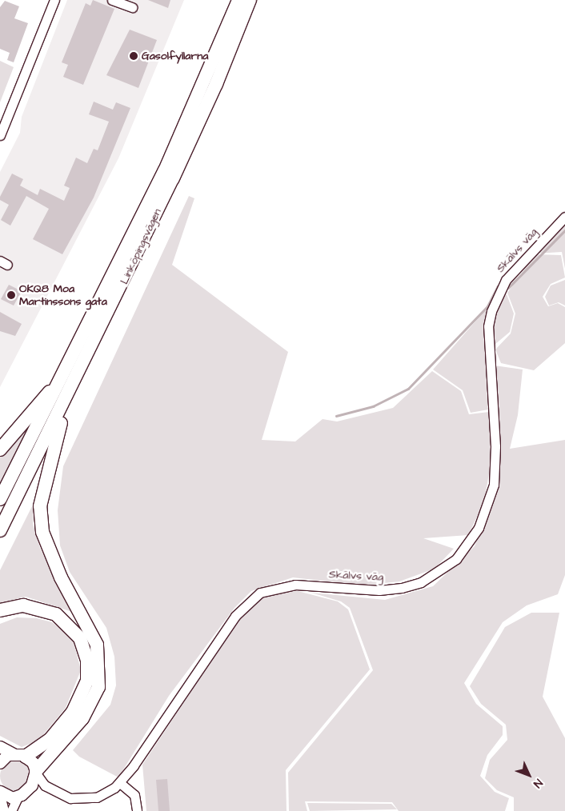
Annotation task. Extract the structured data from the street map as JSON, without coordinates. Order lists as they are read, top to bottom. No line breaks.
{"streets":{"highway":["Linköpingsvägen"],"street":["Skälvs väg"]},"places":["Gasolfyllarna","OKQ8 Moa Martinssons gata"],"north":"bottom right"}
